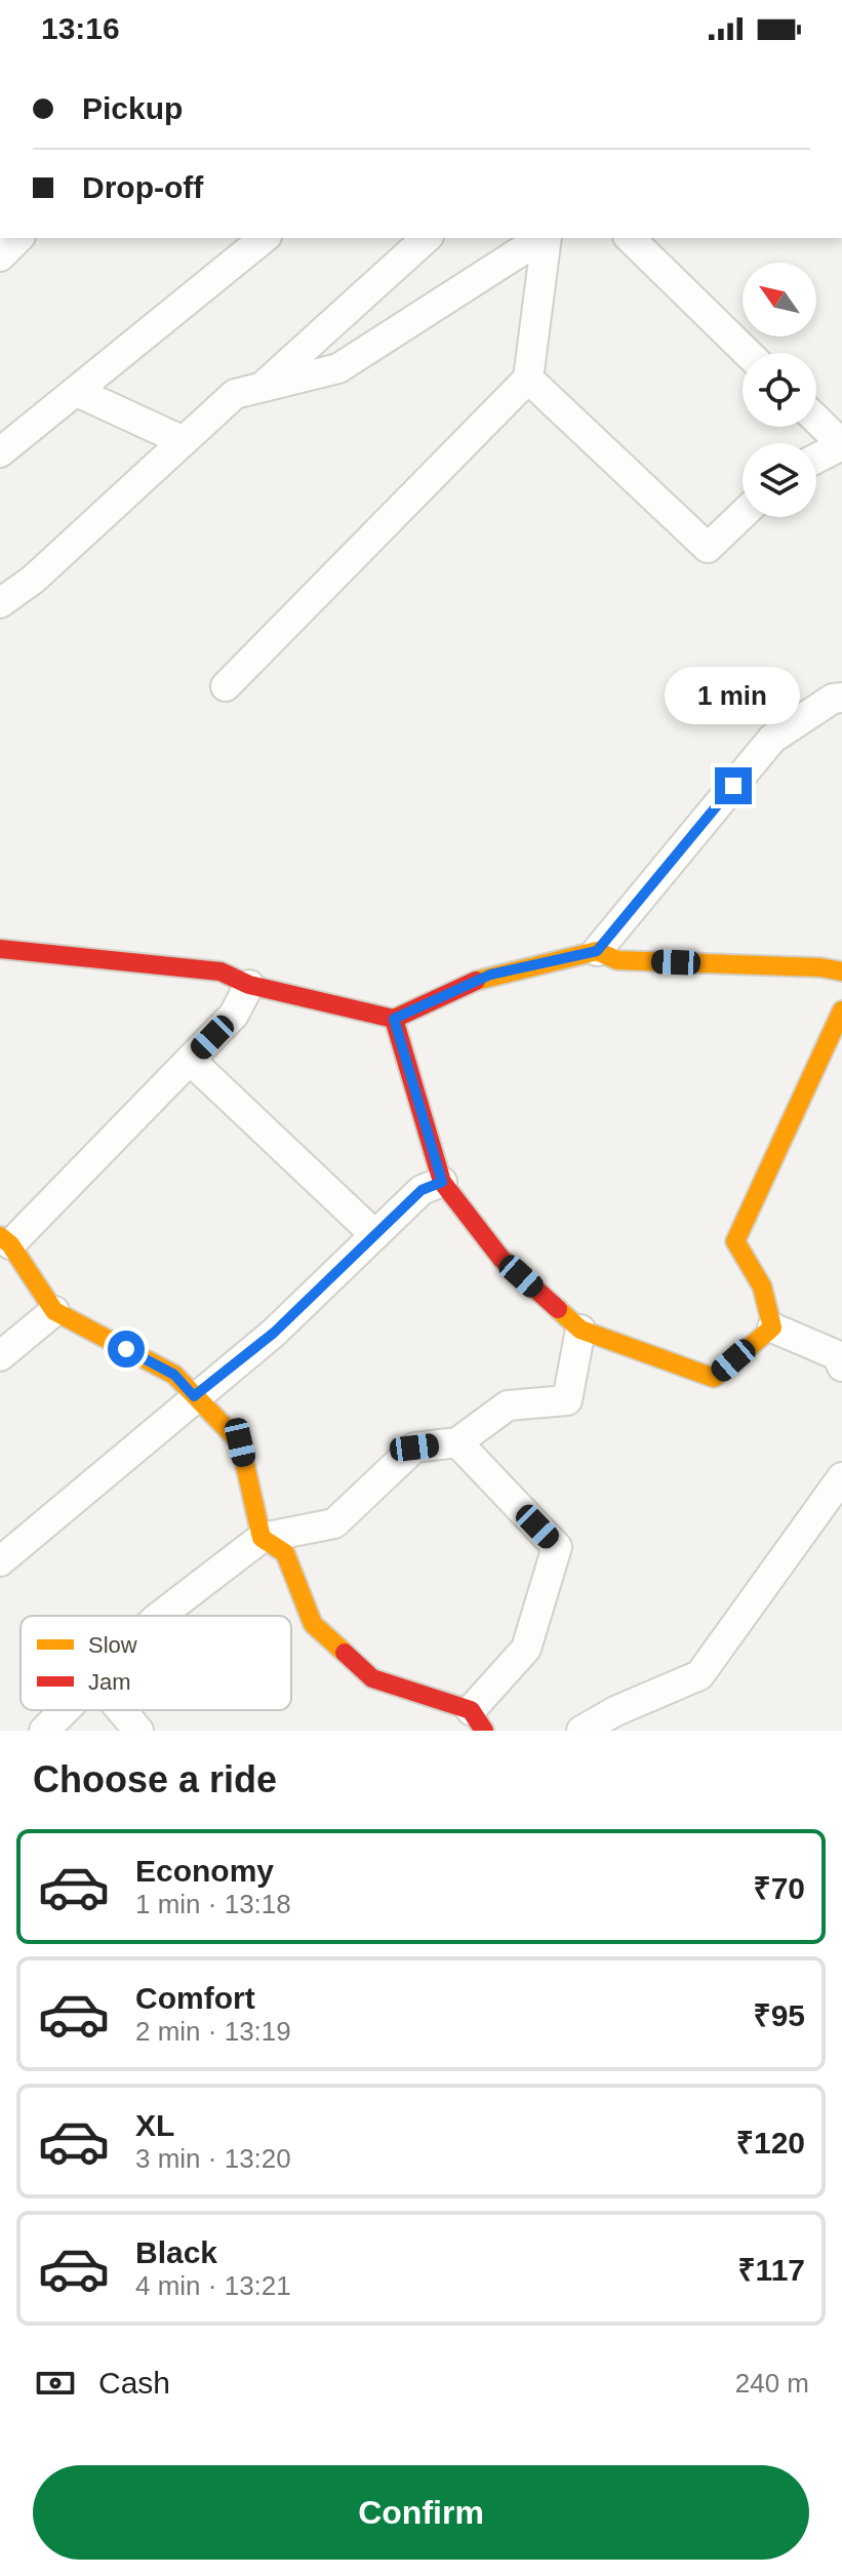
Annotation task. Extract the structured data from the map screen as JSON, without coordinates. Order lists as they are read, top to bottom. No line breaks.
{"legend":["Slow","Jam"],"north":"top left","page":{"status":"13:16","banner":["Pickup","Drop-off"],"bubble":"1 min","heading":"Choose a ride","list":[{"name":"Economy","note":"1 min · 13:18","value":"₹70"},{"name":"Comfort","note":"2 min · 13:19","value":"₹95"},{"name":"XL","note":"3 min · 13:20","value":"₹120"},{"name":"Black","note":"4 min · 13:21","value":"₹117"}],"pay":["Cash","240 m"],"buttons":"Confirm"}}
